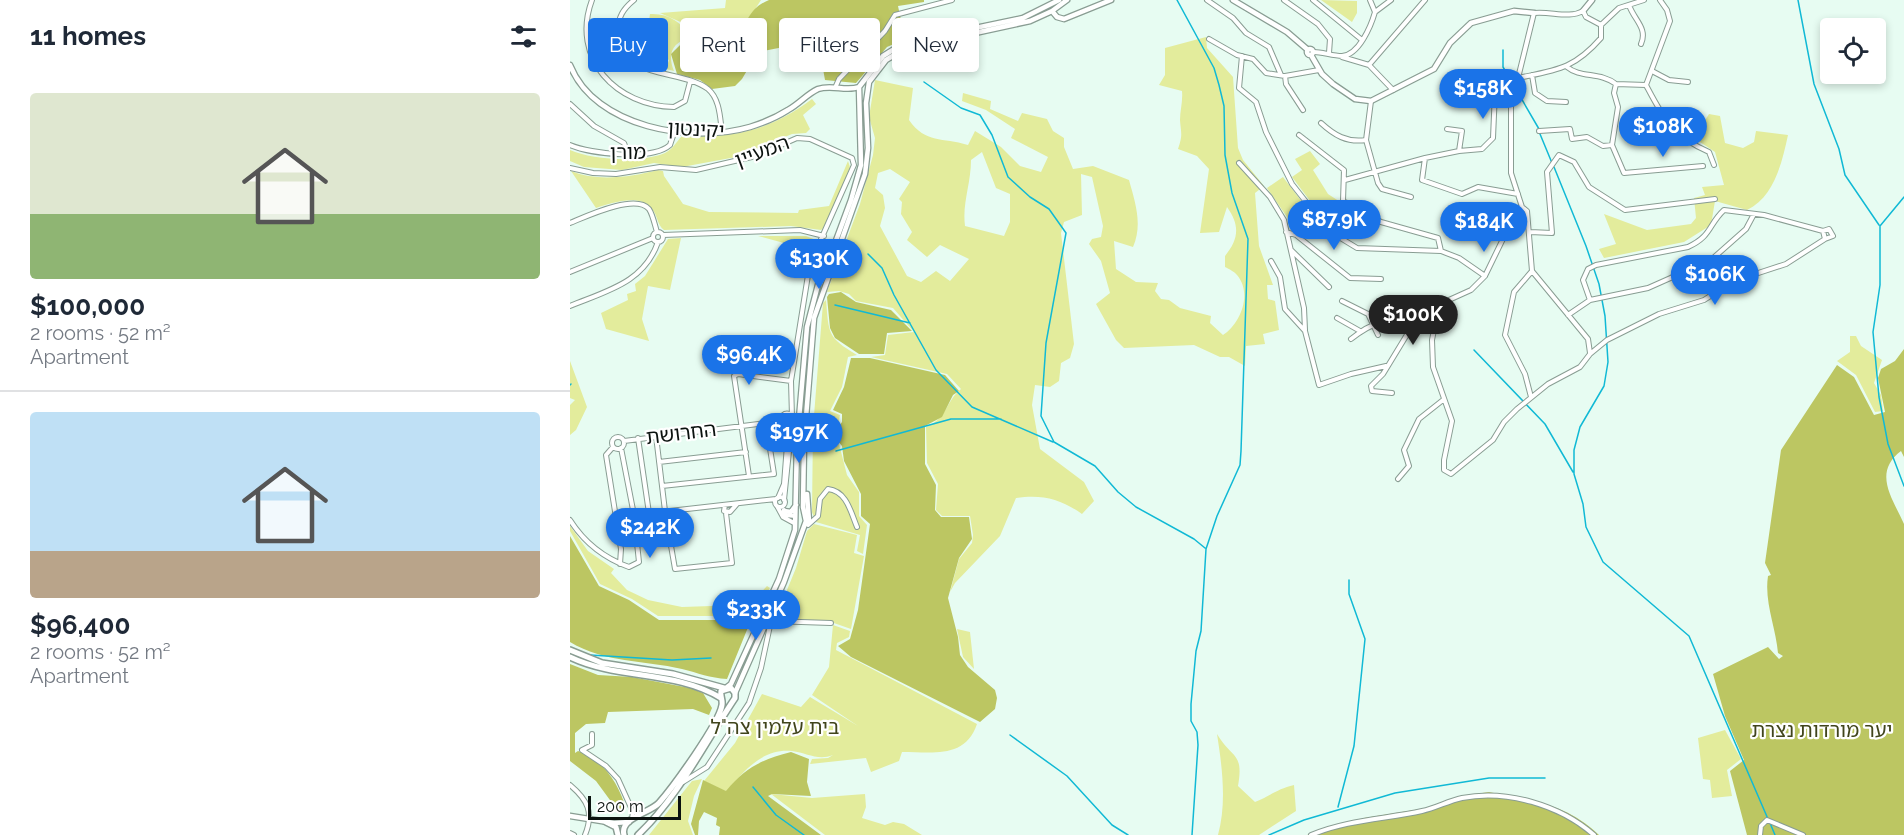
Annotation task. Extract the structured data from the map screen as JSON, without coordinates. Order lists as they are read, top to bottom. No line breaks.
{"streets":{"street":["יקינטון","המעיין","מורן","החרושת"]},"crossings":[["יקינטון","מורן"]],"parks":["בית עלמין צה\"ל","יער מורדות נצרת"],"scale_bar":"200 m","page":{"heading":"11 homes","chip":["Buy","Rent","Filters","New"],"price":["$158K","$108K","$87.9K","$184K","$130K","$106K","$100K","$96.4K","$197K","$242K","$233K"],"list":[{"name":"$100,000","note":"2 rooms · 52 m² · Apartment"},{"name":"$96,400","note":"2 rooms · 52 m² · Apartment"}],"scale":"200 m"}}
